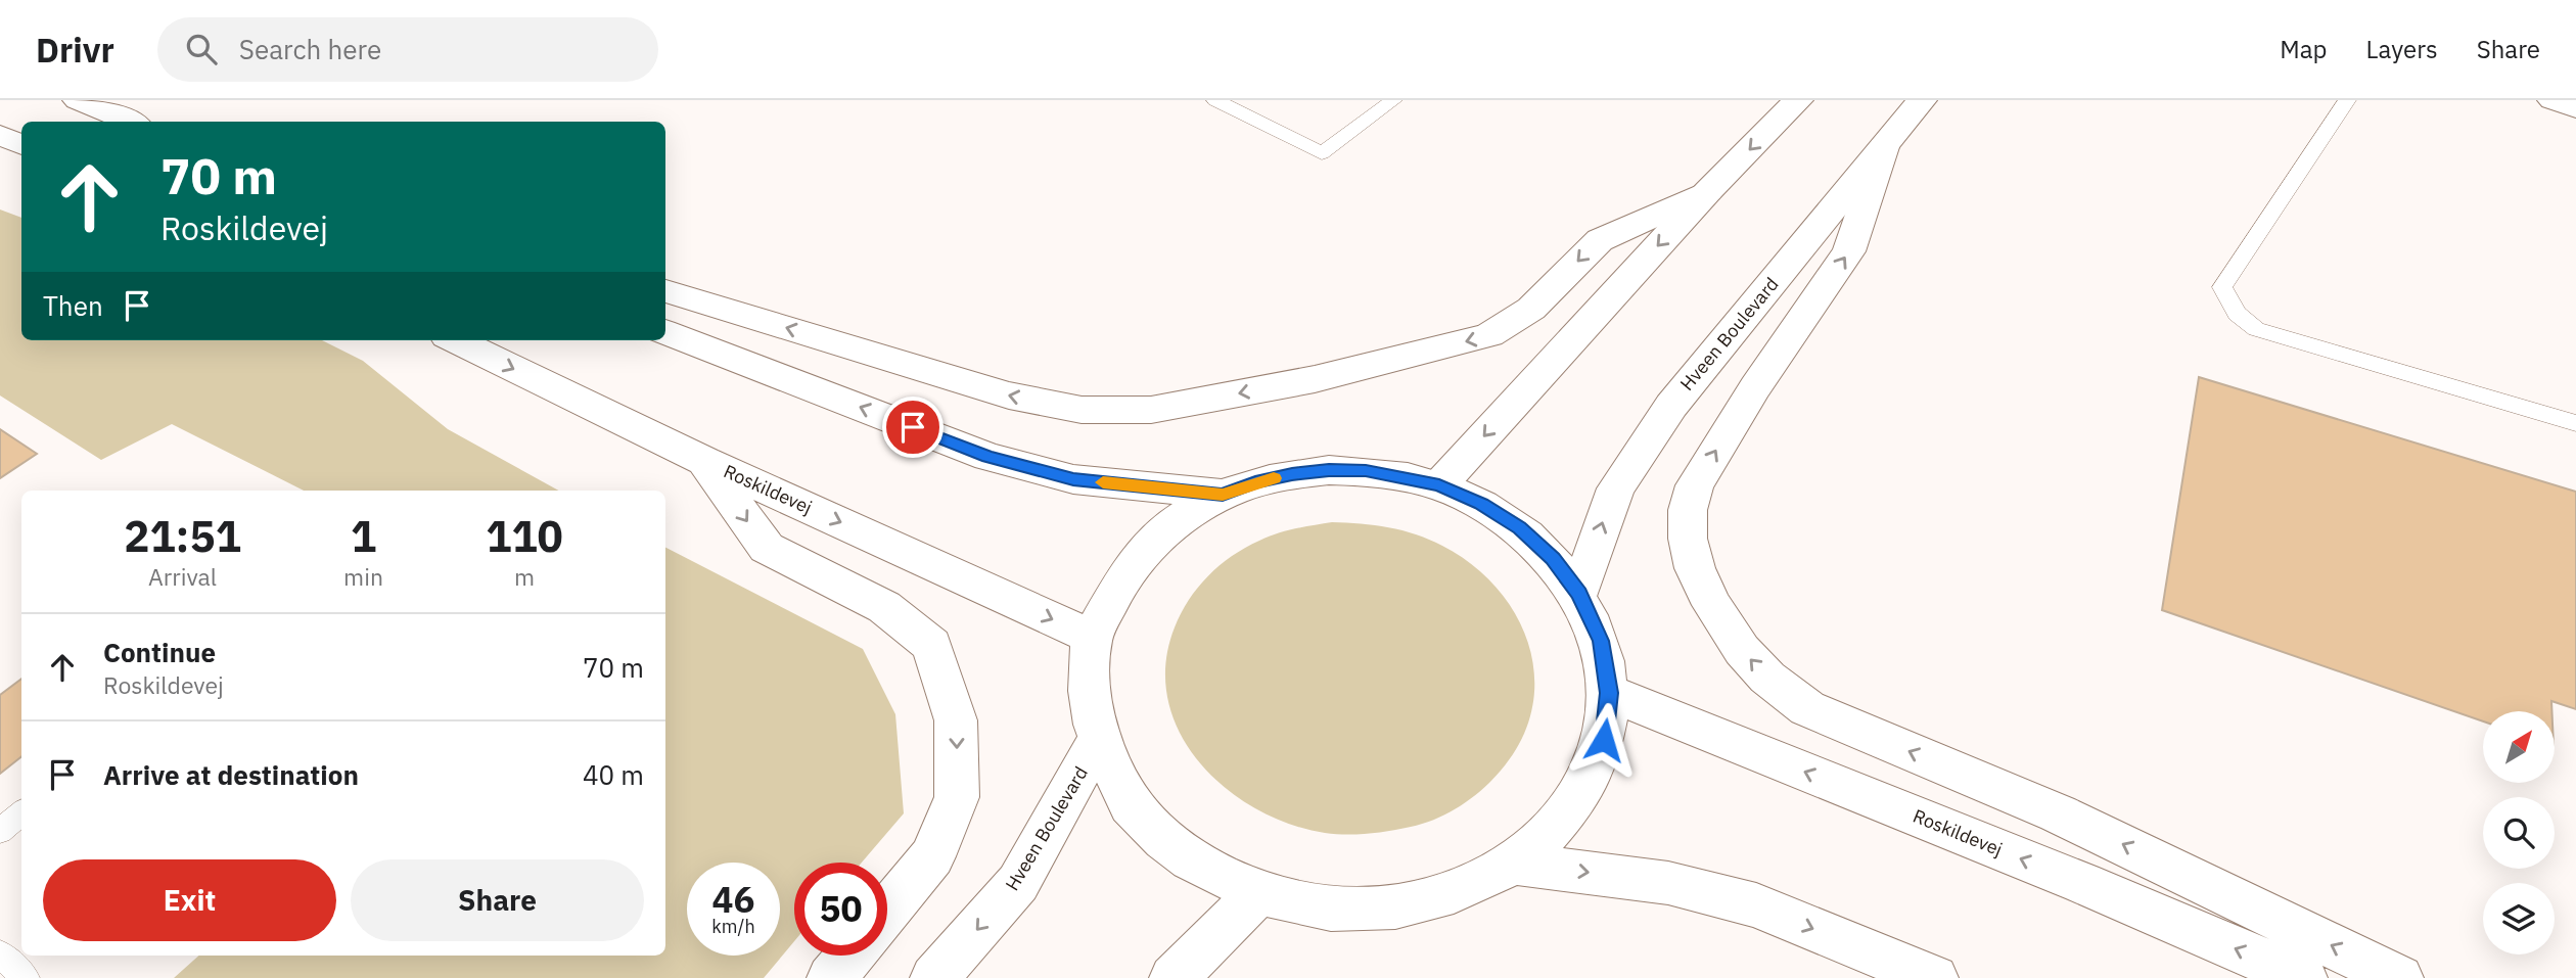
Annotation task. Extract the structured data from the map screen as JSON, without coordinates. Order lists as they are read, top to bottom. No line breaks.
{"streets":{"main road":["Hveen Boulevard","Roskildevej"]},"north":"top right","page":{"header":"Drivr","search":"Search here","nav":["Map","Layers","Share"],"turn":["70 m","Roskildevej"],"then":"Then","eta":["21:51","Arrival","1","min","110","m"],"list":[{"name":"Continue","note":"Roskildevej","value":"70 m"},{"name":"Arrive at destination","value":"40 m"}],"buttons":["Exit","Share"],"speed":"46 km/h","limit":"50"}}
